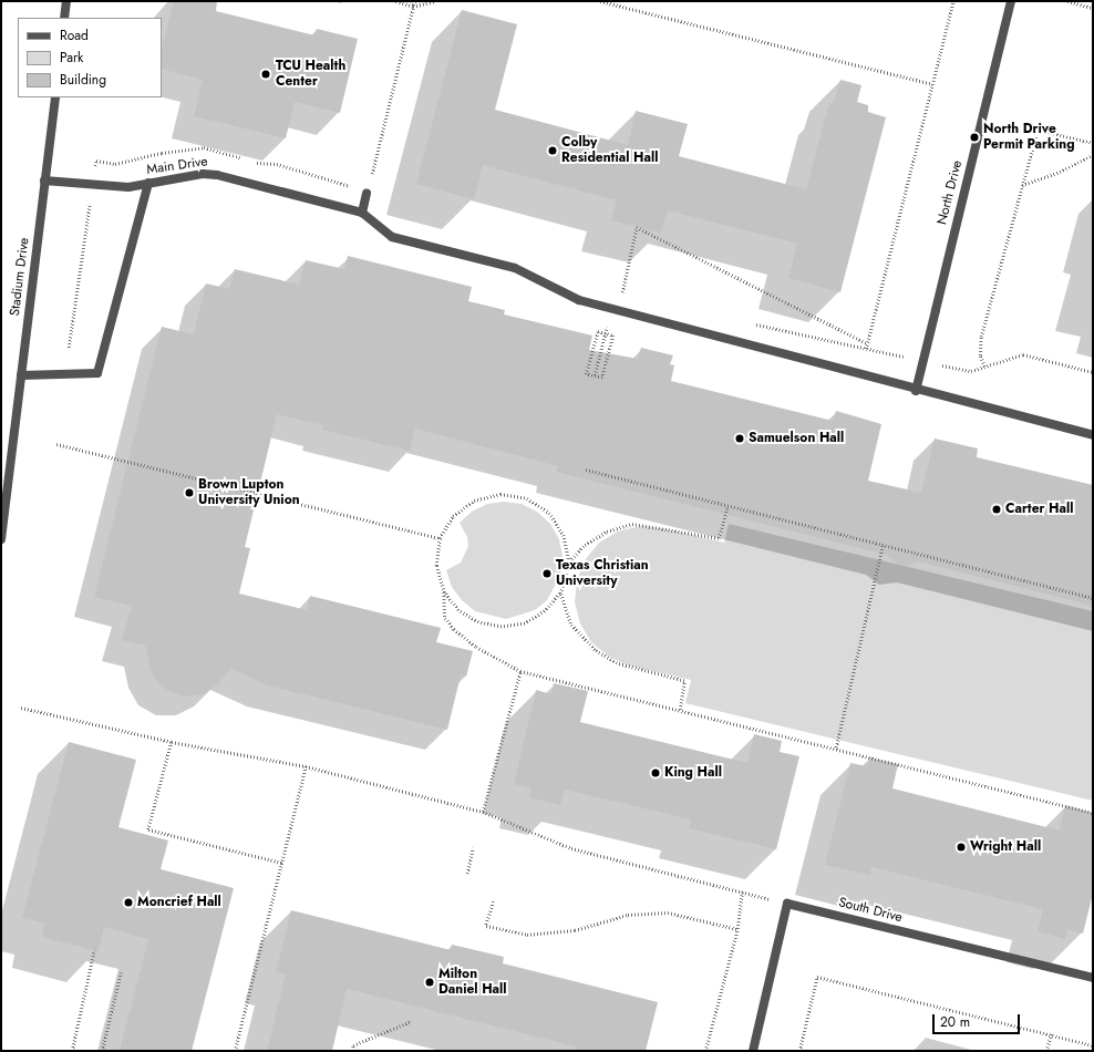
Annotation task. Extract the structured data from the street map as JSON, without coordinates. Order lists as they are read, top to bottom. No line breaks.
{"streets":{"street":["Main Drive","North Drive","Stadium Drive","South Drive"]},"crossings":[["Main Drive","Stadium Drive"]],"places":["TCU Health Center","North Drive Permit Parking","Colby Residential Hall","Samuelson Hall","Brown Lupton University Union","Carter Hall","Texas Christian University","King Hall","Wright Hall","Moncrief Hall","Milton Daniel Hall"],"legend":["Road","Park","Building"],"scale_bar":"20 m"}
